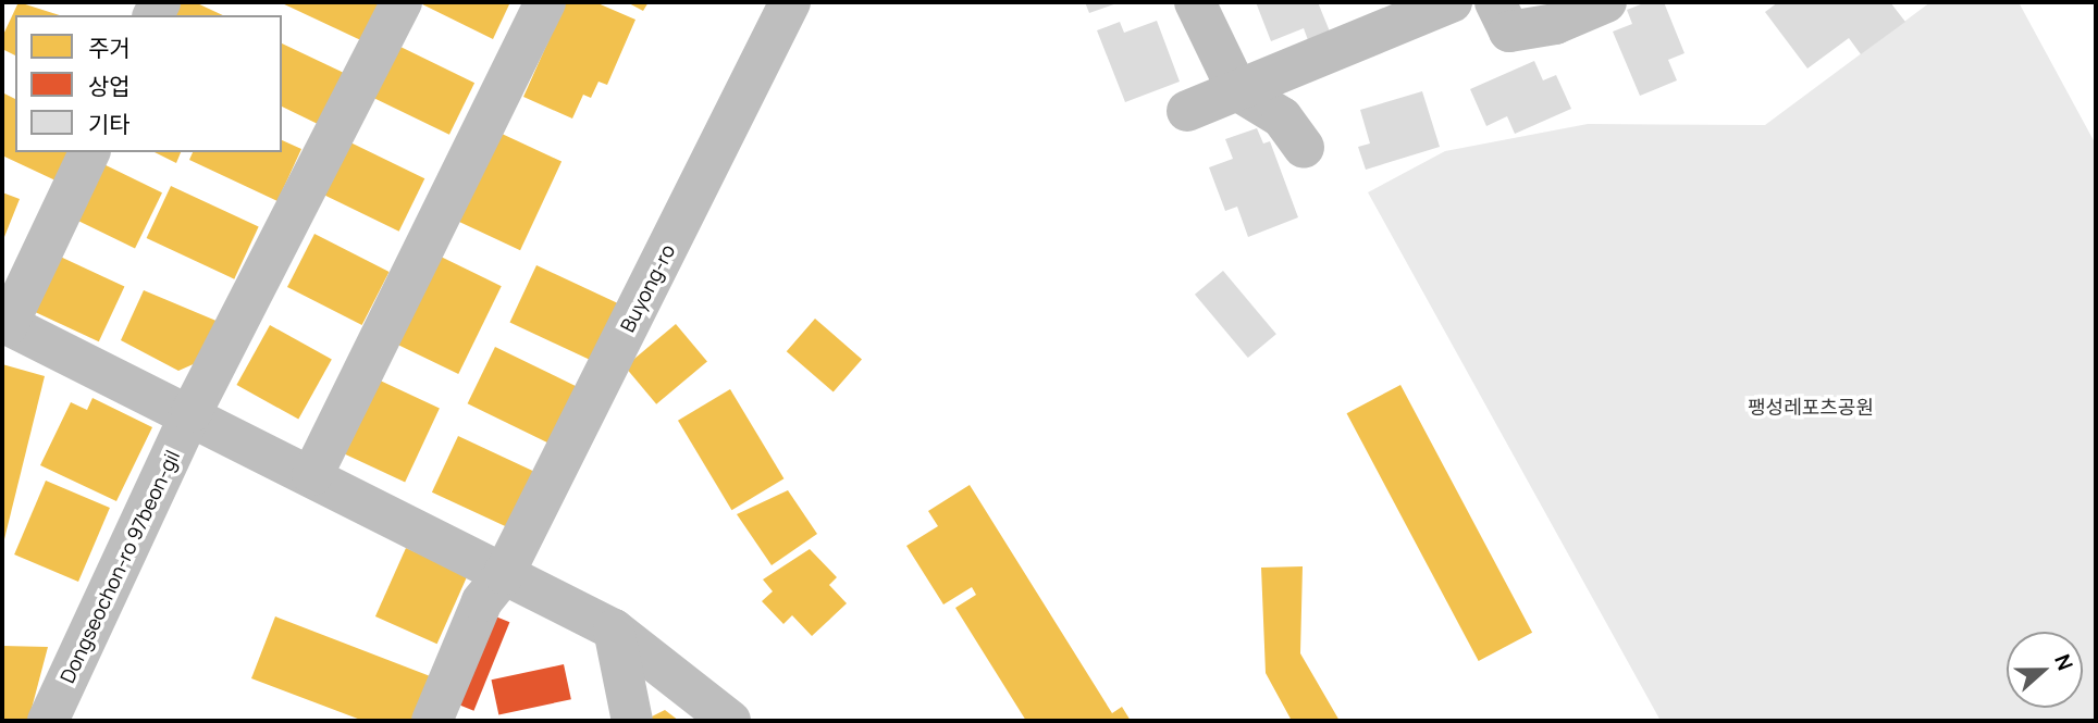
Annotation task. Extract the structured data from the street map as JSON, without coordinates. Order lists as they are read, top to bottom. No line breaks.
{"streets":{"street":["Buyong-ro","Dongseochon-ro 97beon-gil"]},"parks":["팽성레포츠공원"],"legend":["주거","상업","기타"],"north":"right"}
